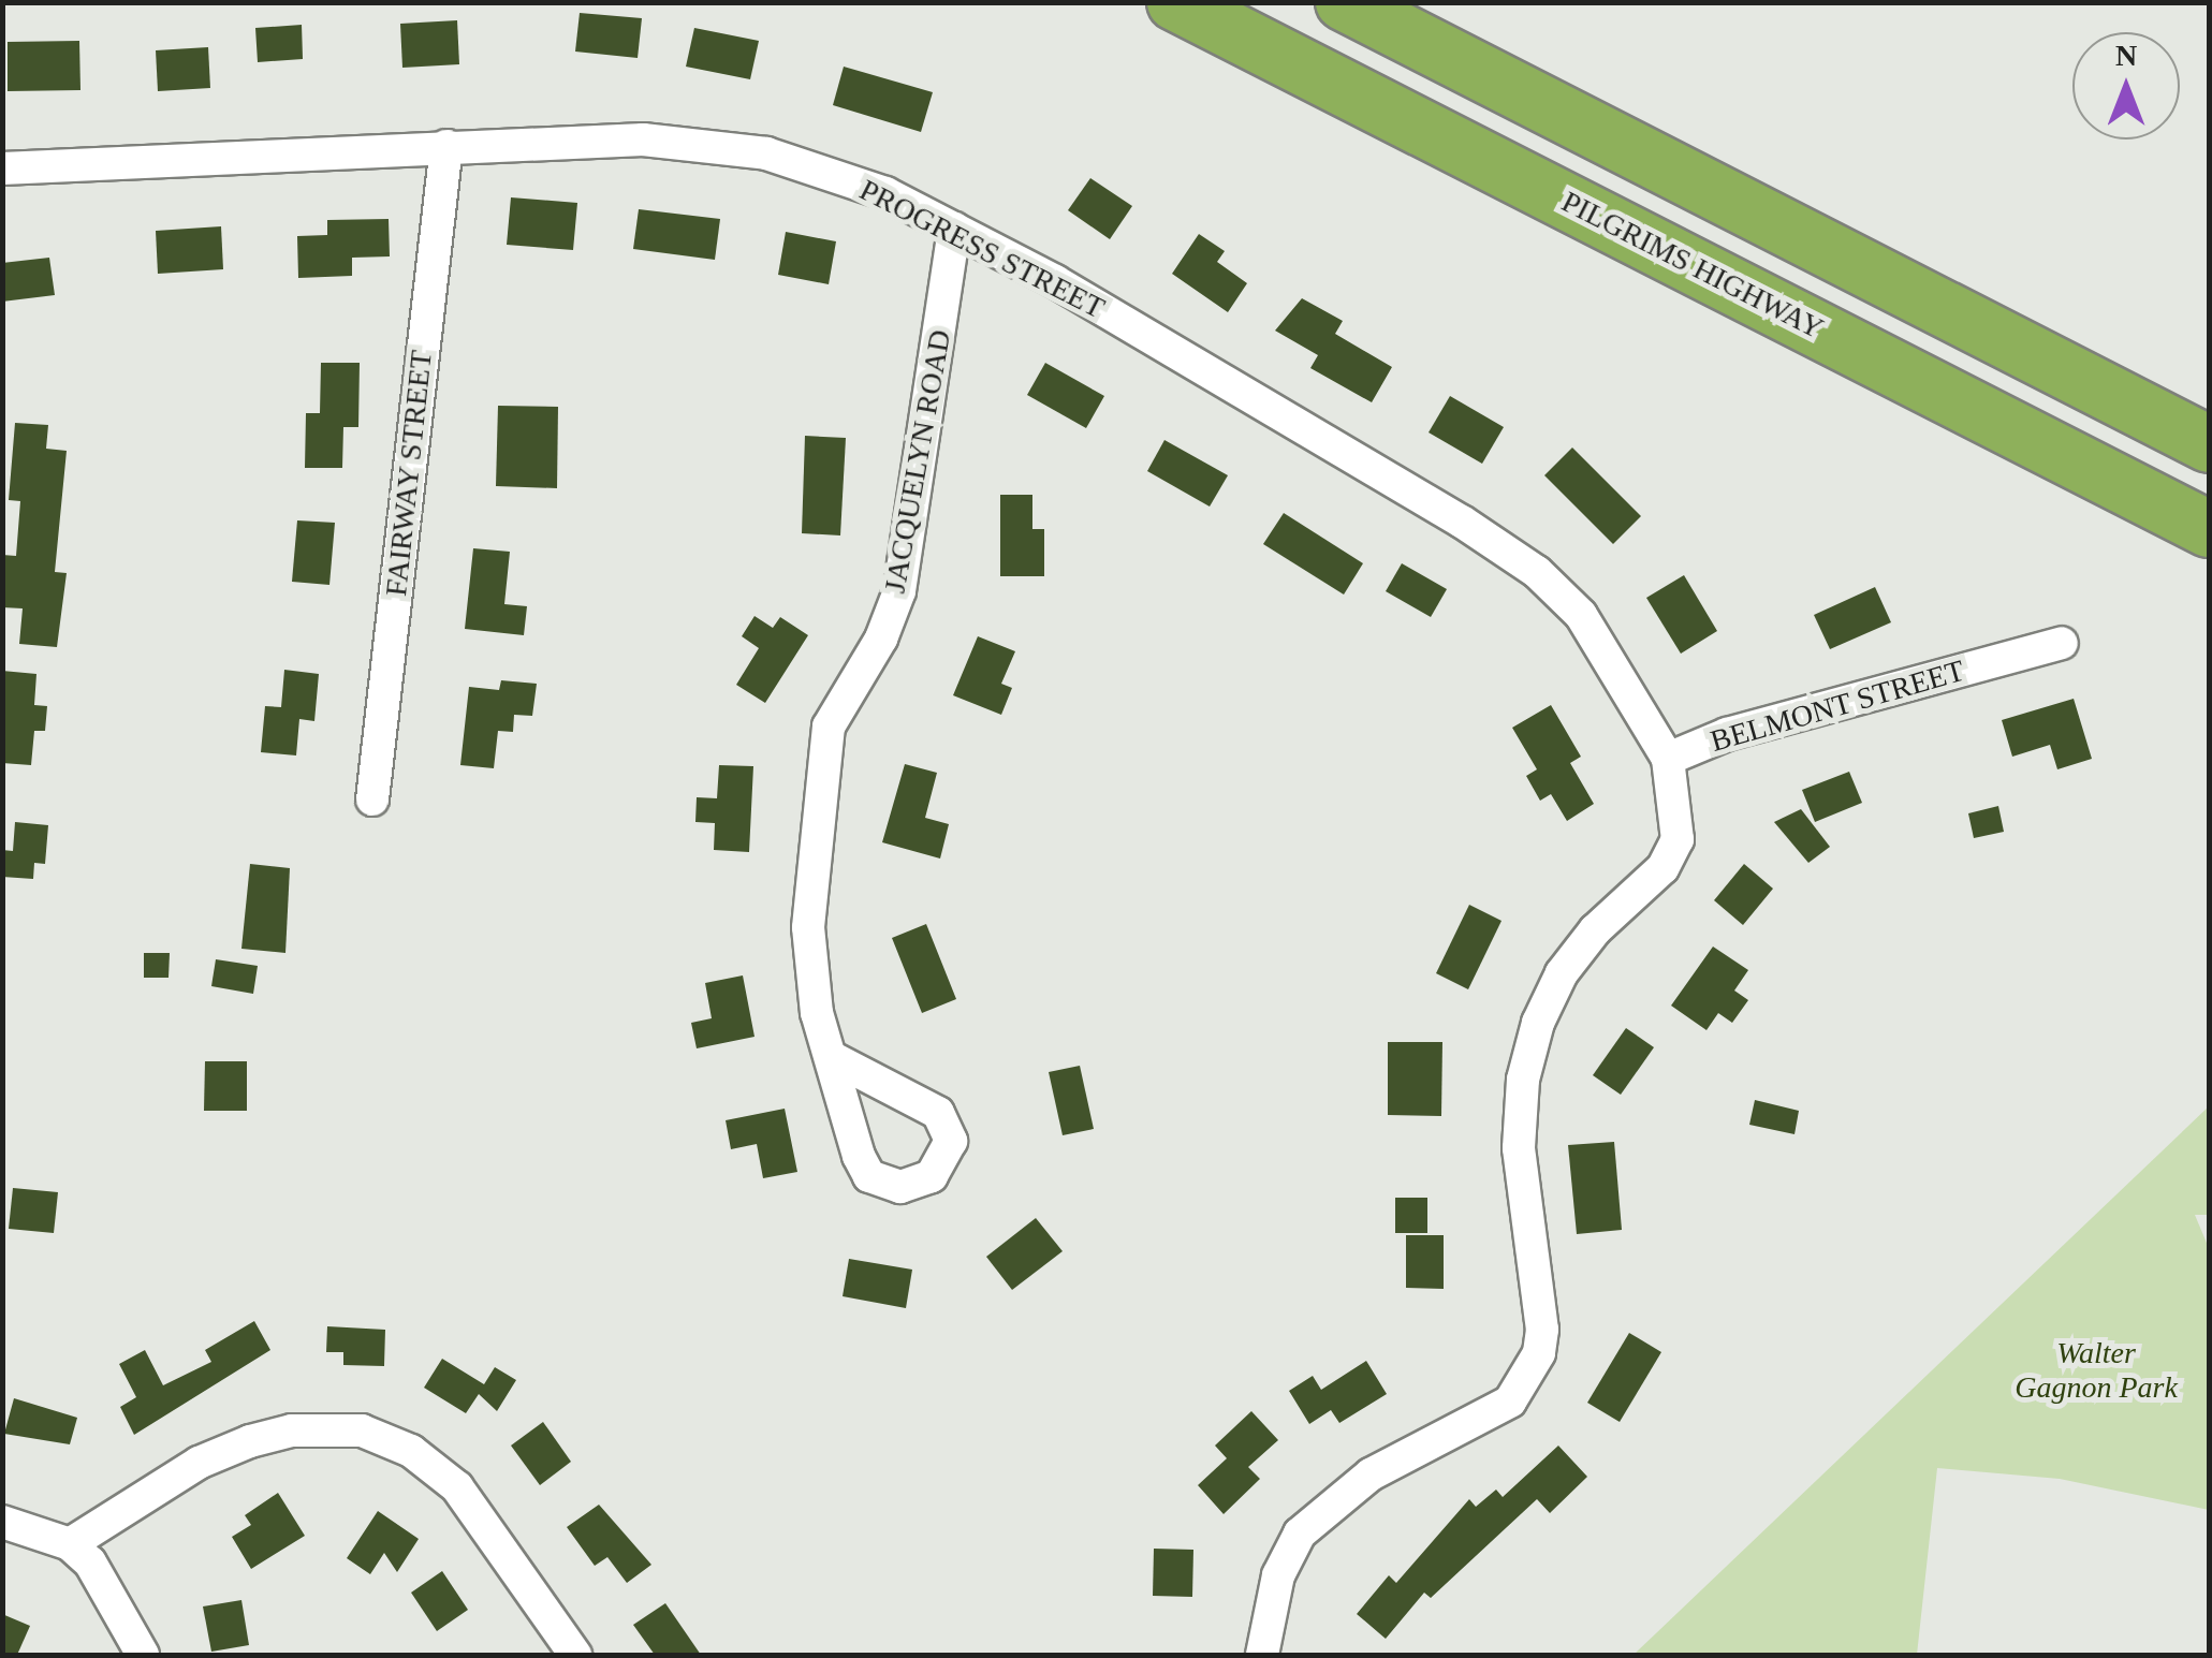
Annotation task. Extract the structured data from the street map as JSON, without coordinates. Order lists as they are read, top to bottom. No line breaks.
{"streets":{"highway":["PILGRIMS HIGHWAY"],"street":["PROGRESS STREET","JACQUELYN ROAD","FAIRWAY STREET","BELMONT STREET"]},"crossings":[["PROGRESS STREET","JACQUELYN ROAD"],["PROGRESS STREET","FAIRWAY STREET"],["PROGRESS STREET","BELMONT STREET"]],"parks":["Walter Gagnon Park"],"north":"top"}
